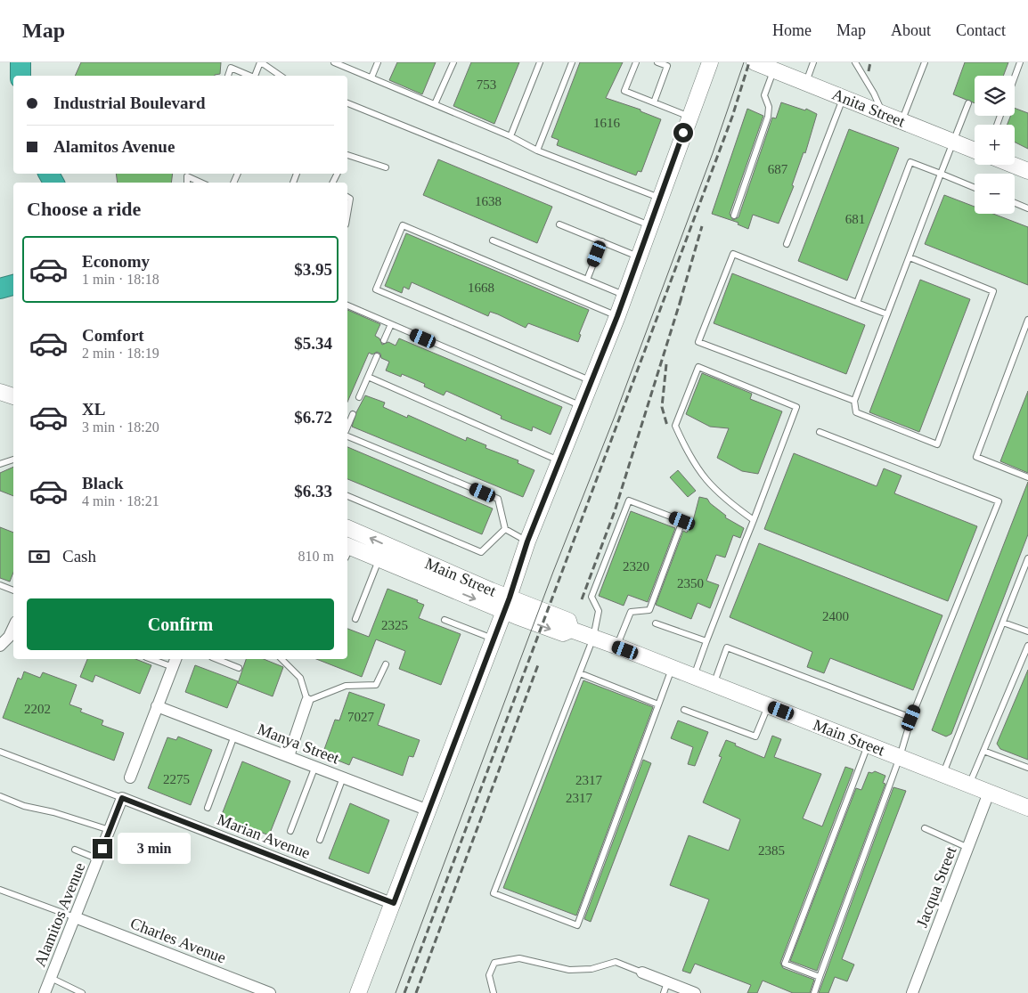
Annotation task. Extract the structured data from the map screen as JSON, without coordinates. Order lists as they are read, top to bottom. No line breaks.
{"streets":{"main road":["Anita Street","Main Street"],"street":["Manya Street","Marian Avenue","Jacqua Street","Alamitos Avenue","Charles Avenue"]},"crossings":[["Main Street","Jacqua Street"],["Marian Avenue","Alamitos Avenue"],["Alamitos Avenue","Charles Avenue"]],"house_numbers":["753","1616","687","1638","681","1668","2320","2350","2400","2325","2202","7027","2275","2317","2317","2385"],"page":{"header":"Map","nav":["Home","Map","About","Contact"],"map_buttons":["+","−"],"banner":["Industrial Boulevard","Alamitos Avenue"],"heading":"Choose a ride","list":[{"name":"Economy","note":"1 min · 18:18","value":"$3.95"},{"name":"Comfort","note":"2 min · 18:19","value":"$5.34"},{"name":"XL","note":"3 min · 18:20","value":"$6.72"},{"name":"Black","note":"4 min · 18:21","value":"$6.33"}],"pay":["Cash","810 m"],"buttons":"Confirm","bubble":"3 min"}}
